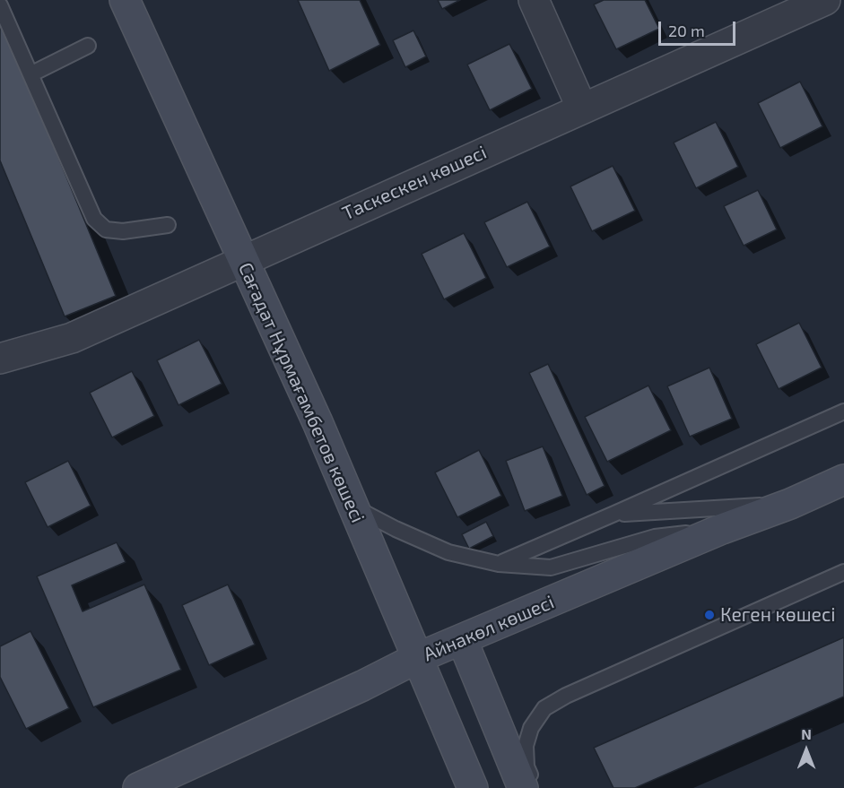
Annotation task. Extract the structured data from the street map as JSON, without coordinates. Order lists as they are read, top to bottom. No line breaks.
{"streets":{"street":["Таскескен көшесі","Сағадат Нұрмағамбетов көшесі","Айнакөл көшесі"]},"crossings":[["Таскескен көшесі","Сағадат Нұрмағамбетов көшесі"],["Сағадат Нұрмағамбетов көшесі","Айнакөл көшесі"]],"places":["Кеген көшесі"],"scale_bar":"20 m","north":"top"}
